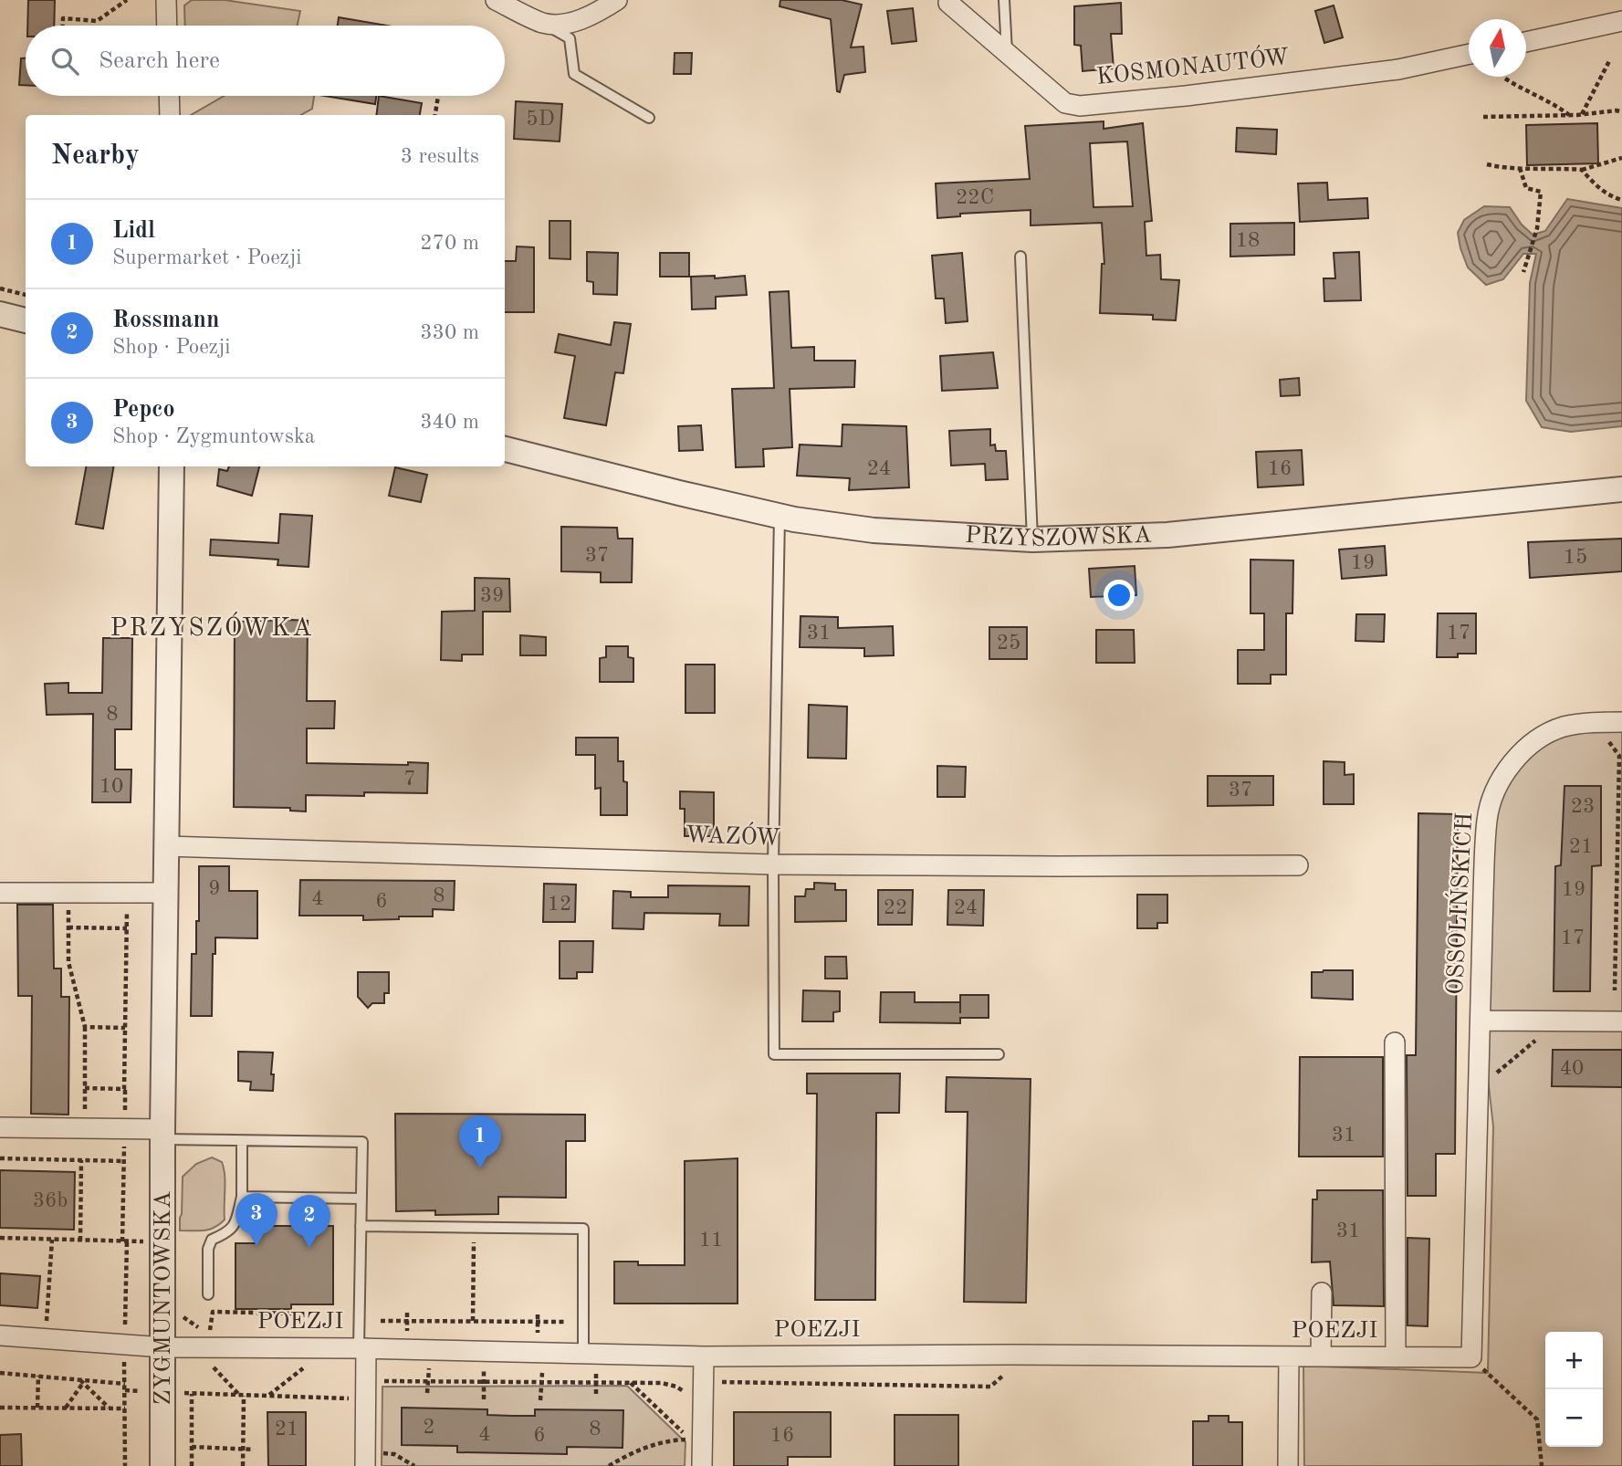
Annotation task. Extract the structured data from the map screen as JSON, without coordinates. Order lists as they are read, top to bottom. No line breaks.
{"streets":{"street":["KOSMONAUTÓW","PRZYSZOWSKA","WAZÓW","OSSOLIŃSKICH","ZYGMUNTOWSKA","POEZJI"]},"crossings":[["WAZÓW","ZYGMUNTOWSKA"],["OSSOLIŃSKICH","POEZJI"],["ZYGMUNTOWSKA","POEZJI"]],"districts":["PRZYSZÓWKA"],"house_numbers":["5D","22C","18","24","16","37","15","19","39","31","17","25","8","7","10","37","23","21","9","19","8","4","6","12","22","24","17","40","31","36b","31","11","2","21","8","4","6","16"],"north":"top","page":{"search":"Search here","heading":["Nearby","3 results"],"list":[{"mark":"1","name":"Lidl","note":"Supermarket · Poezji","value":"270 m"},{"mark":"2","name":"Rossmann","note":"Shop · Poezji","value":"330 m"},{"mark":"3","name":"Pepco","note":"Shop · Zygmuntowska","value":"340 m"}],"pins":["1","3","2"],"map_buttons":["+","−"]}}
